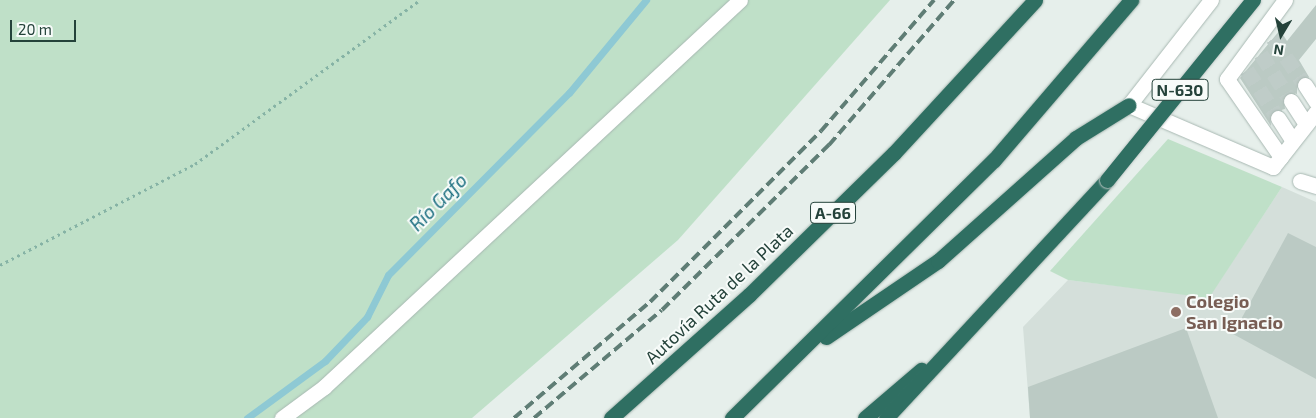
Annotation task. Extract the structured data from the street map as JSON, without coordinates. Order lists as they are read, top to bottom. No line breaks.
{"streets":{"highway":["N-630","A-66","Autovía Ruta de la Plata"]},"water":["Río Gafo"],"places":["Colegio San Ignacio"],"scale_bar":"20 m","north":"bottom"}
